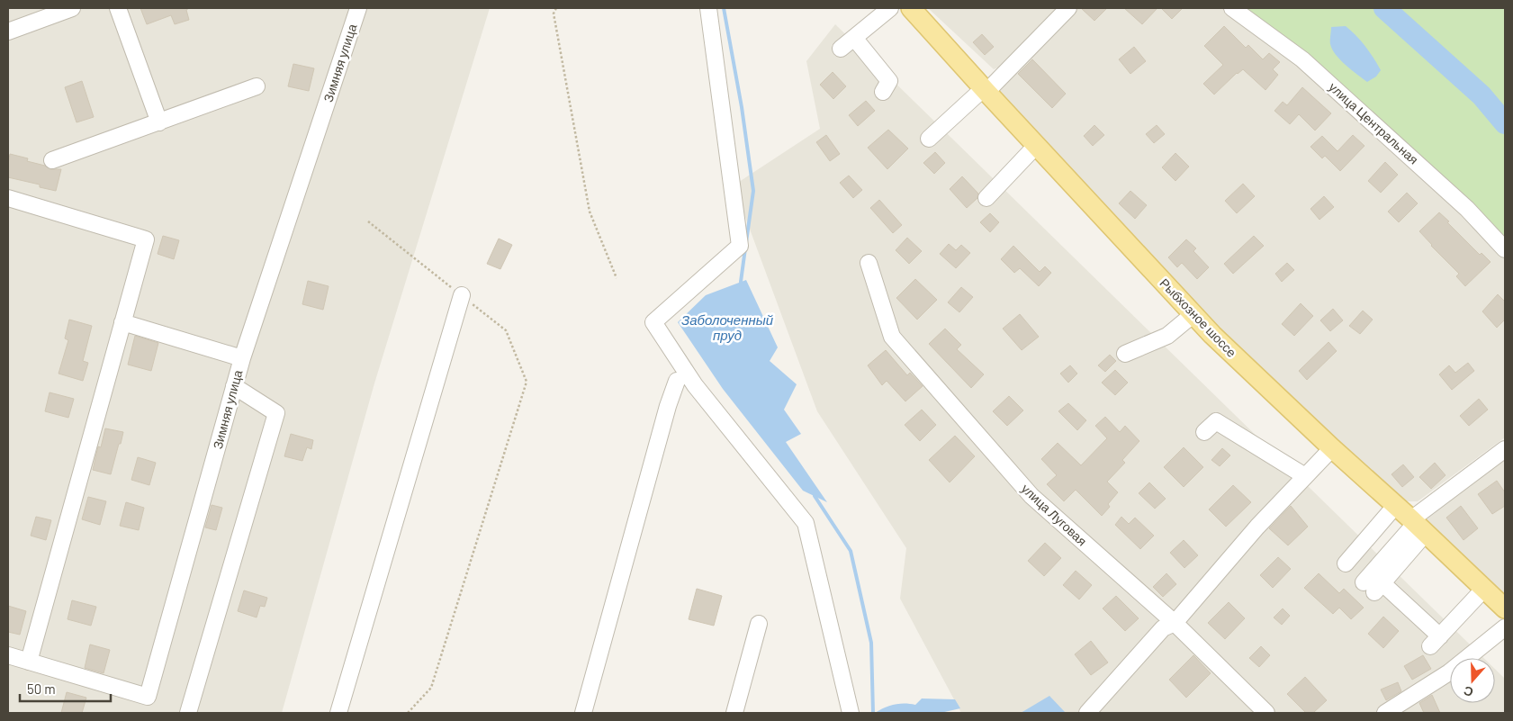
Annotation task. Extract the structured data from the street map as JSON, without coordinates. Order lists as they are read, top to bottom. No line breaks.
{"streets":{"main road":["Рыбхозное шоссе"],"street":["Зимняя улица","улица Центральная","улица Луговая"]},"water":["Заболоченный пруд"],"scale_bar":"50 m","north":"bottom"}
